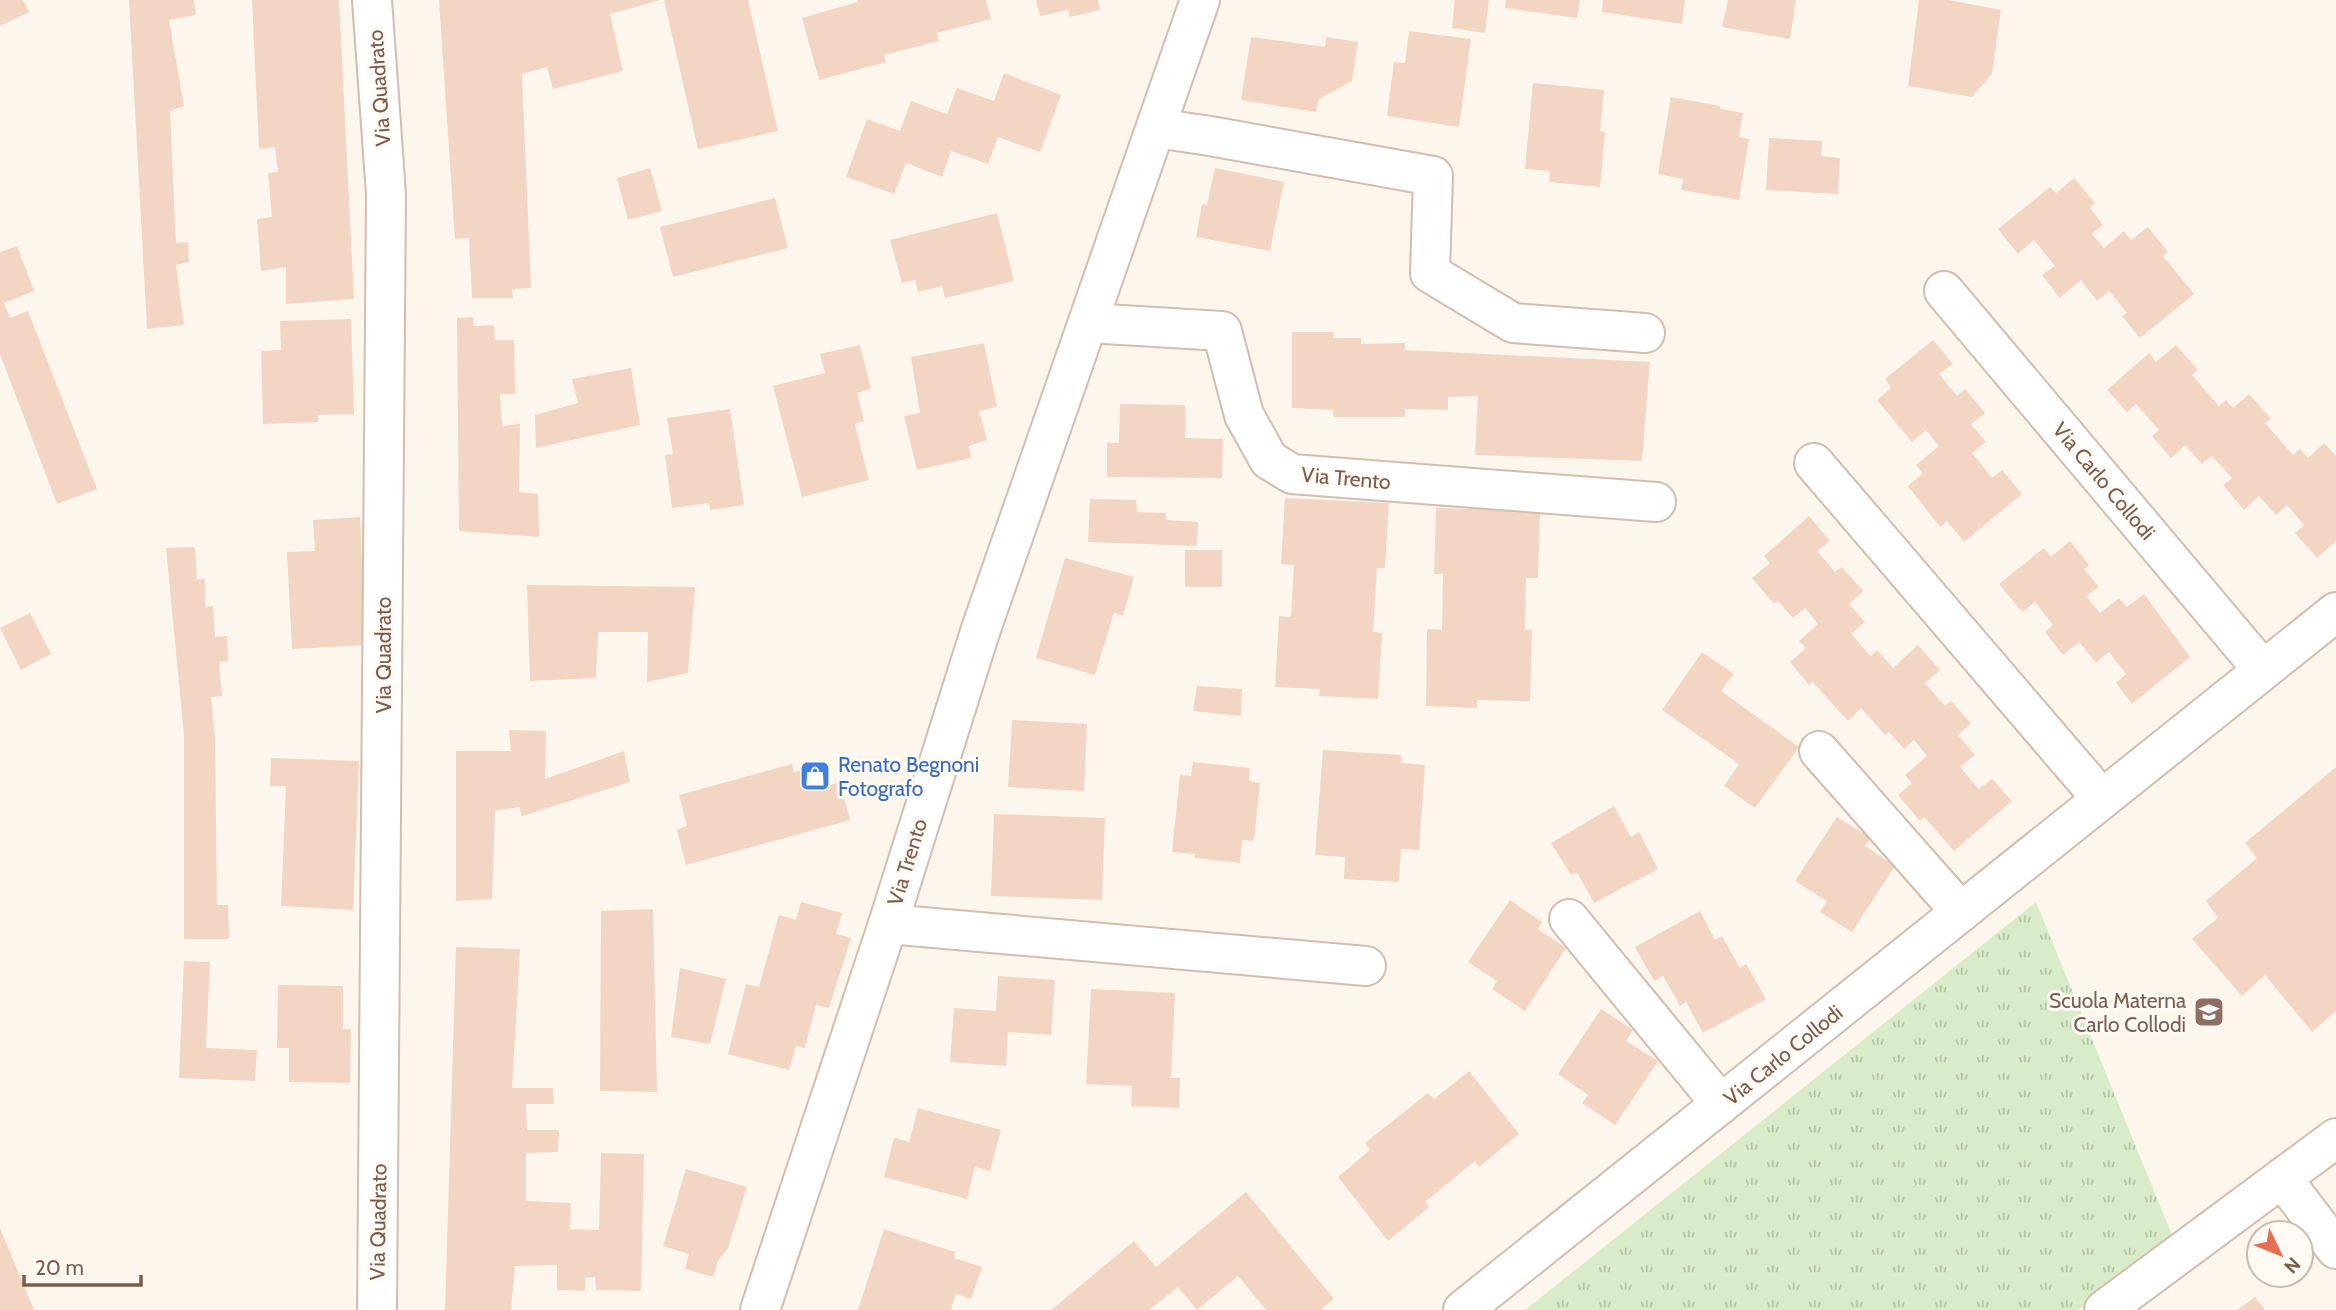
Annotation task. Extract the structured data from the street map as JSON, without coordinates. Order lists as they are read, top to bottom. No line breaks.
{"streets":{"street":["Via Quadrato","Via Trento","Via Carlo Collodi"]},"places":{"shop":["Renato Begnoni Fotografo"],"school or university":["Scuola Materna Carlo Collodi"]},"scale_bar":"20 m","north":"bottom right"}
